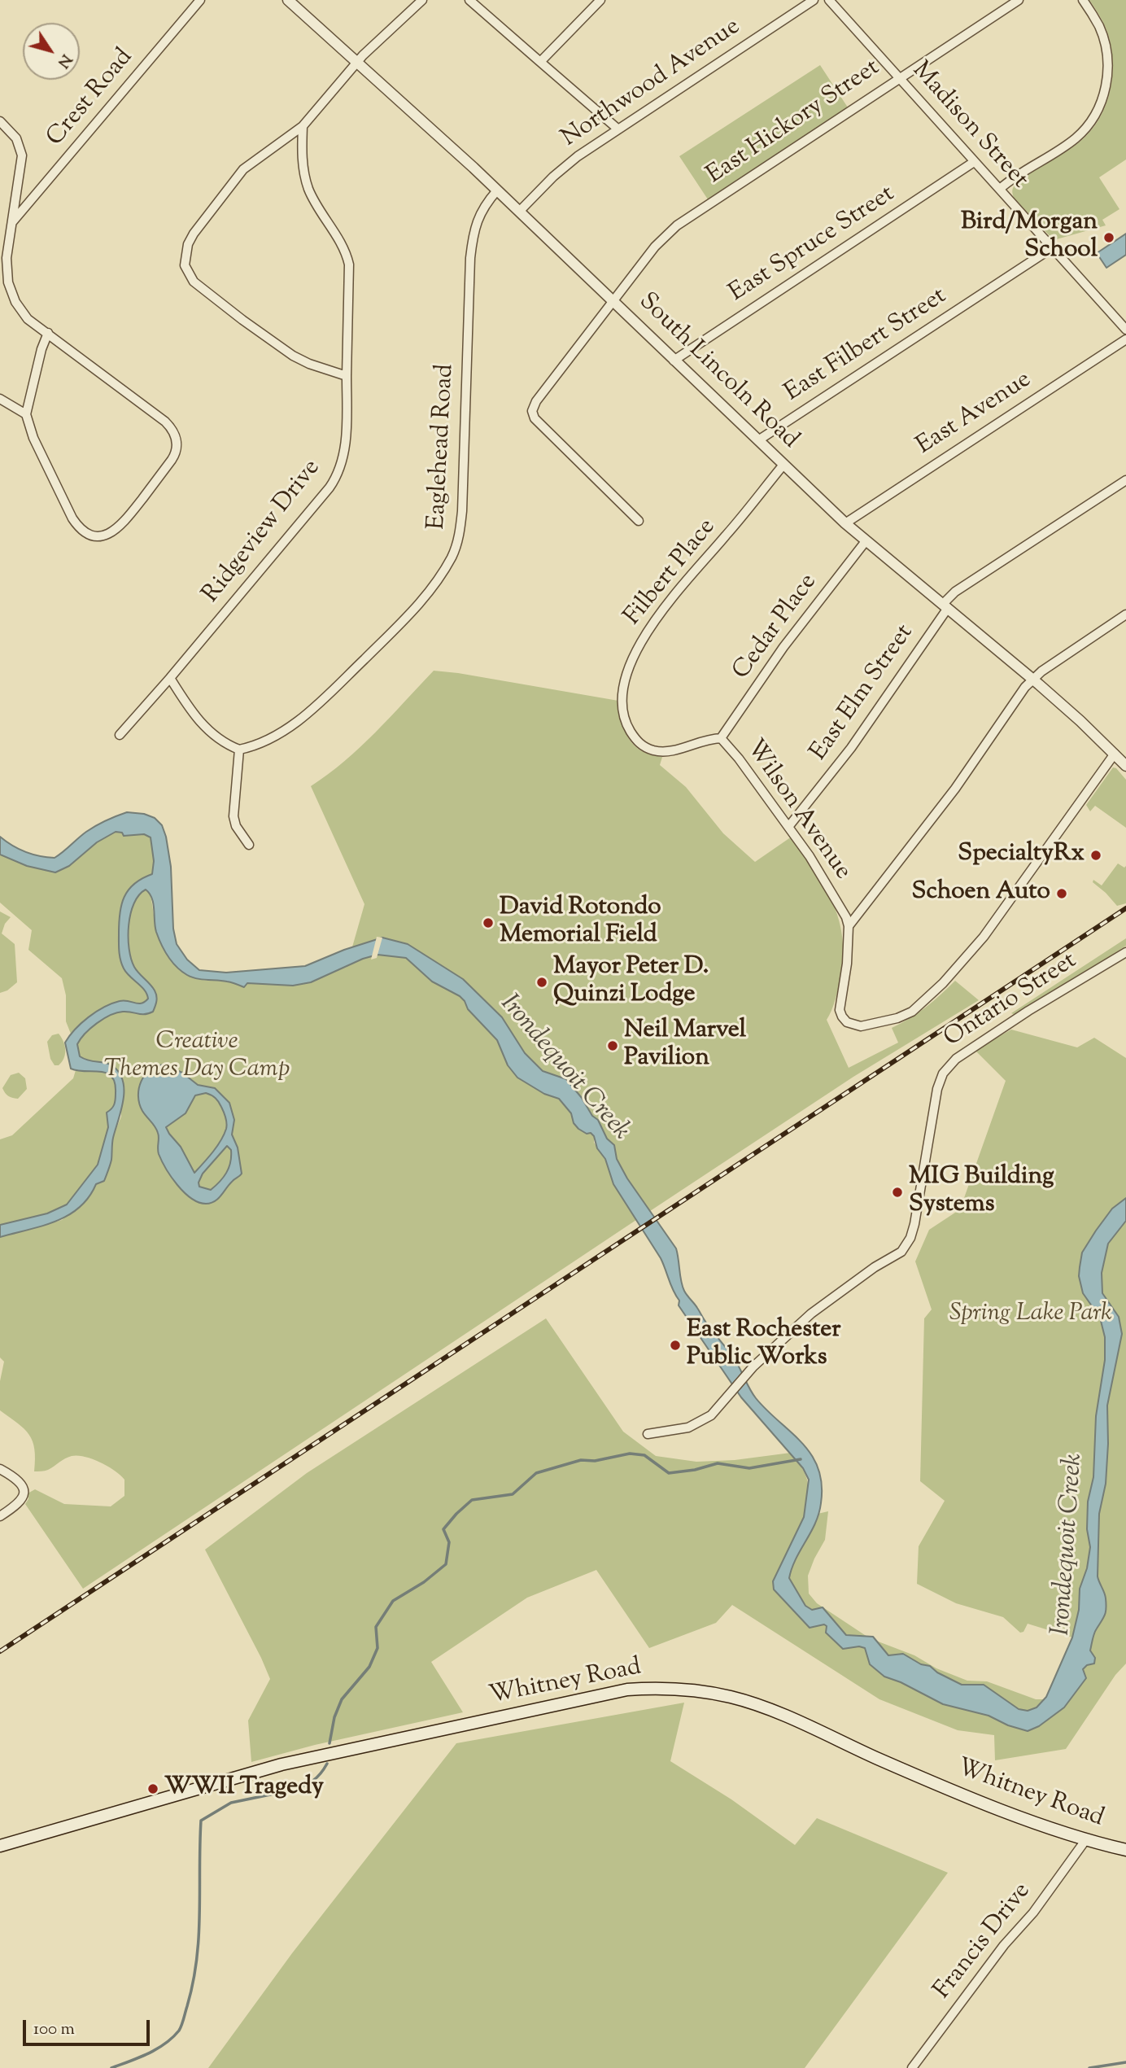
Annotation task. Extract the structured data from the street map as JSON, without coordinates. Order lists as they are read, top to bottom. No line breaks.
{"streets":{"main road":["Whitney Road"],"street":["Northwood Avenue","Crest Road","East Hickory Street","Madison Street","East Spruce Street","East Filbert Street","South Lincoln Road","East Avenue","Eaglehead Road","Ridgeview Drive","Filbert Place","Cedar Place","East Elm Street","Wilson Avenue","Ontario Street","Francis Drive"]},"crossings":[["Northwood Avenue","South Lincoln Road"],["East Hickory Street","Madison Street"],["East Hickory Street","South Lincoln Road"],["Madison Street","East Spruce Street"],["Madison Street","East Filbert Street"],["East Spruce Street","South Lincoln Road"],["East Filbert Street","South Lincoln Road"],["South Lincoln Road","East Avenue"],["South Lincoln Road","Eaglehead Road"],["South Lincoln Road","Filbert Place"],["South Lincoln Road","Cedar Place"],["South Lincoln Road","East Elm Street"],["South Lincoln Road","Wilson Avenue"],["Filbert Place","Wilson Avenue"],["Cedar Place","Wilson Avenue"],["East Elm Street","Wilson Avenue"],["Whitney Road","Francis Drive"]],"water":["Irondequoit Creek"],"parks":["Creative Themes Day Camp","Spring Lake Park"],"places":["Bird/Morgan School","SpecialtyRx","Schoen Auto","David Rotondo Memorial Field","Mayor Peter D. Quinzi Lodge","Neil Marvel Pavilion","MIG Building Systems","East Rochester Public Works","WWII Tragedy"],"scale_bar":"100 m","north":"bottom right"}
